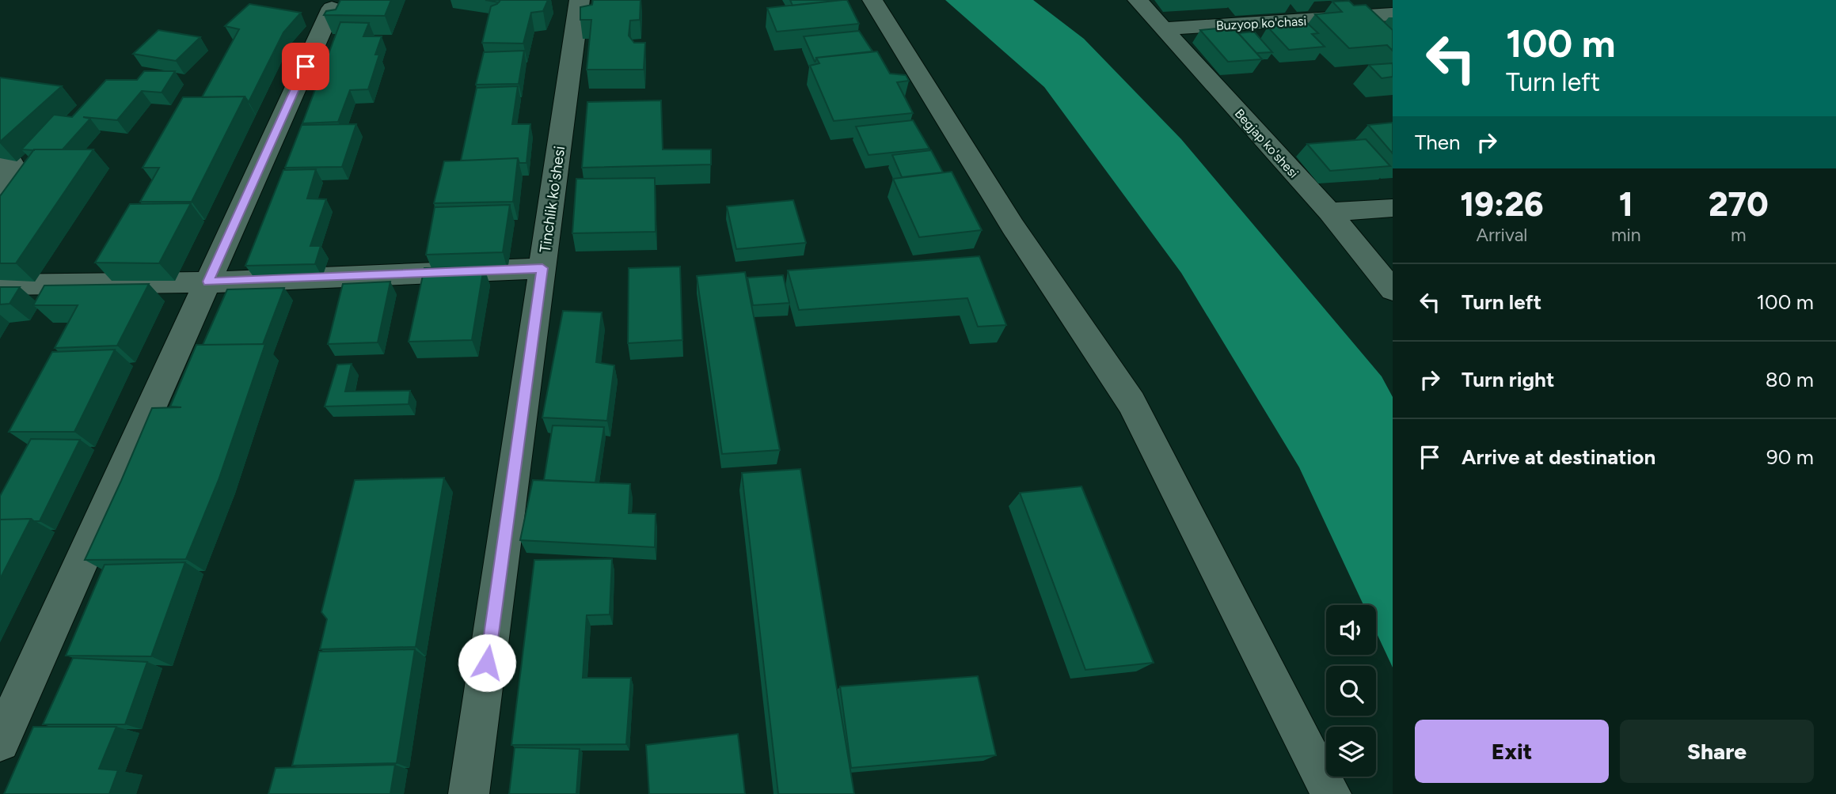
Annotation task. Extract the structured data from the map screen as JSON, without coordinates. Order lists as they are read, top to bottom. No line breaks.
{"streets":{"street":["Buzyop ko'chasi","Begjap ko'shesi","Tinchlik ko'shesi"]},"crossings":[["Buzyop ko'chasi","Begjap ko'shesi"]],"page":{"turn":["100 m","Turn left"],"then":"Then","eta":["19:26","Arrival","1","min","270","m"],"list":[{"name":"Turn left","value":"100 m"},{"name":"Turn right","value":"80 m"},{"name":"Arrive at destination","value":"90 m"}],"buttons":["Exit","Share"]}}
